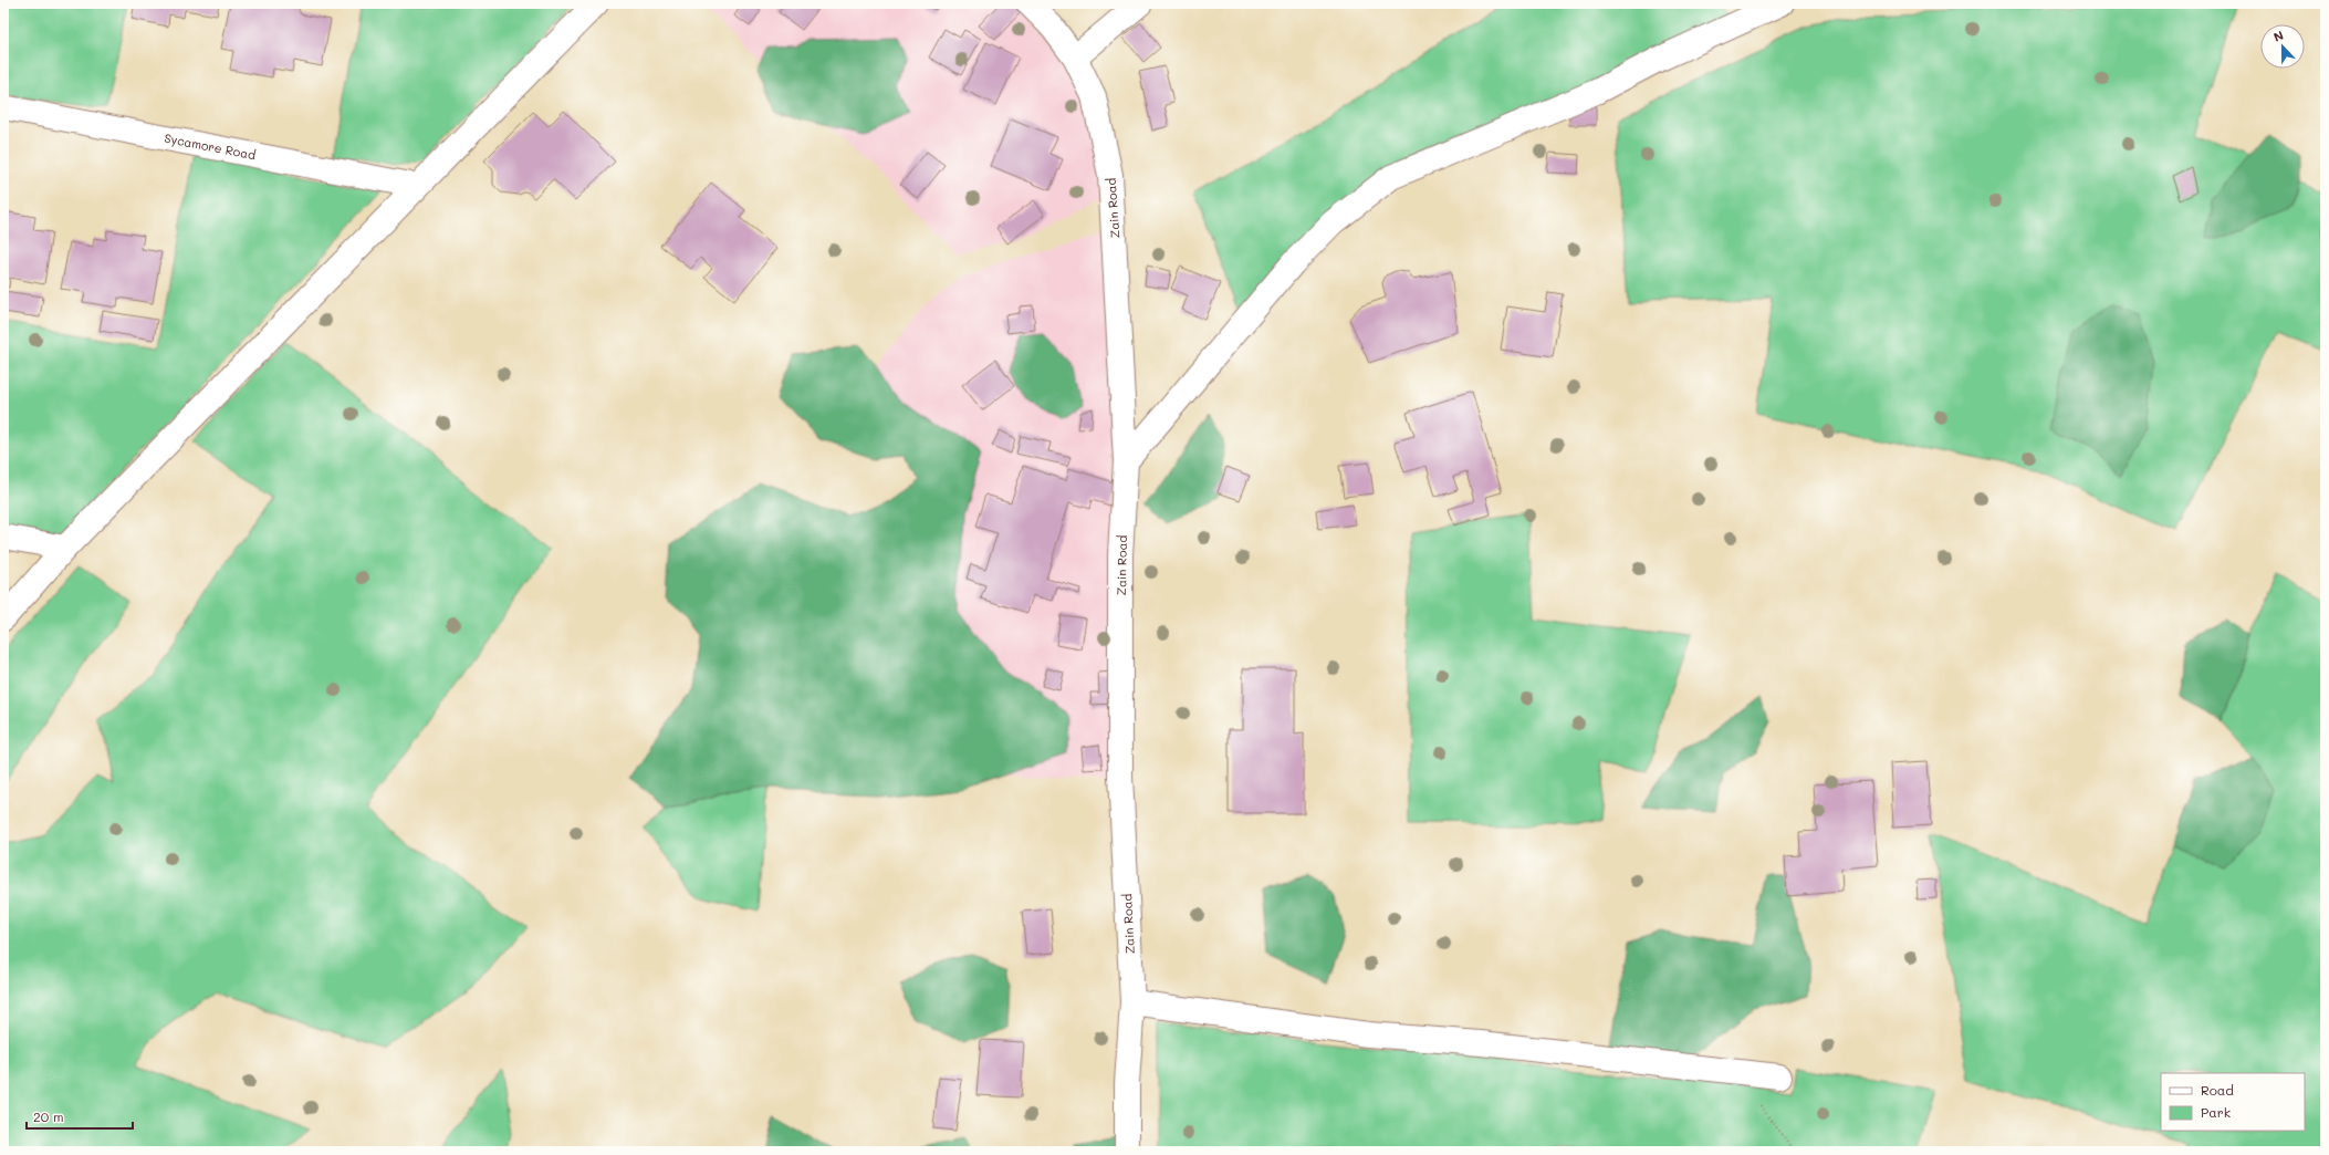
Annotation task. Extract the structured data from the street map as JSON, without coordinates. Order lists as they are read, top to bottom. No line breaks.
{"streets":{"street":["Sycamore Road","Zain Road"]},"legend":["Road","Park"],"scale_bar":"20 m","north":"top"}
